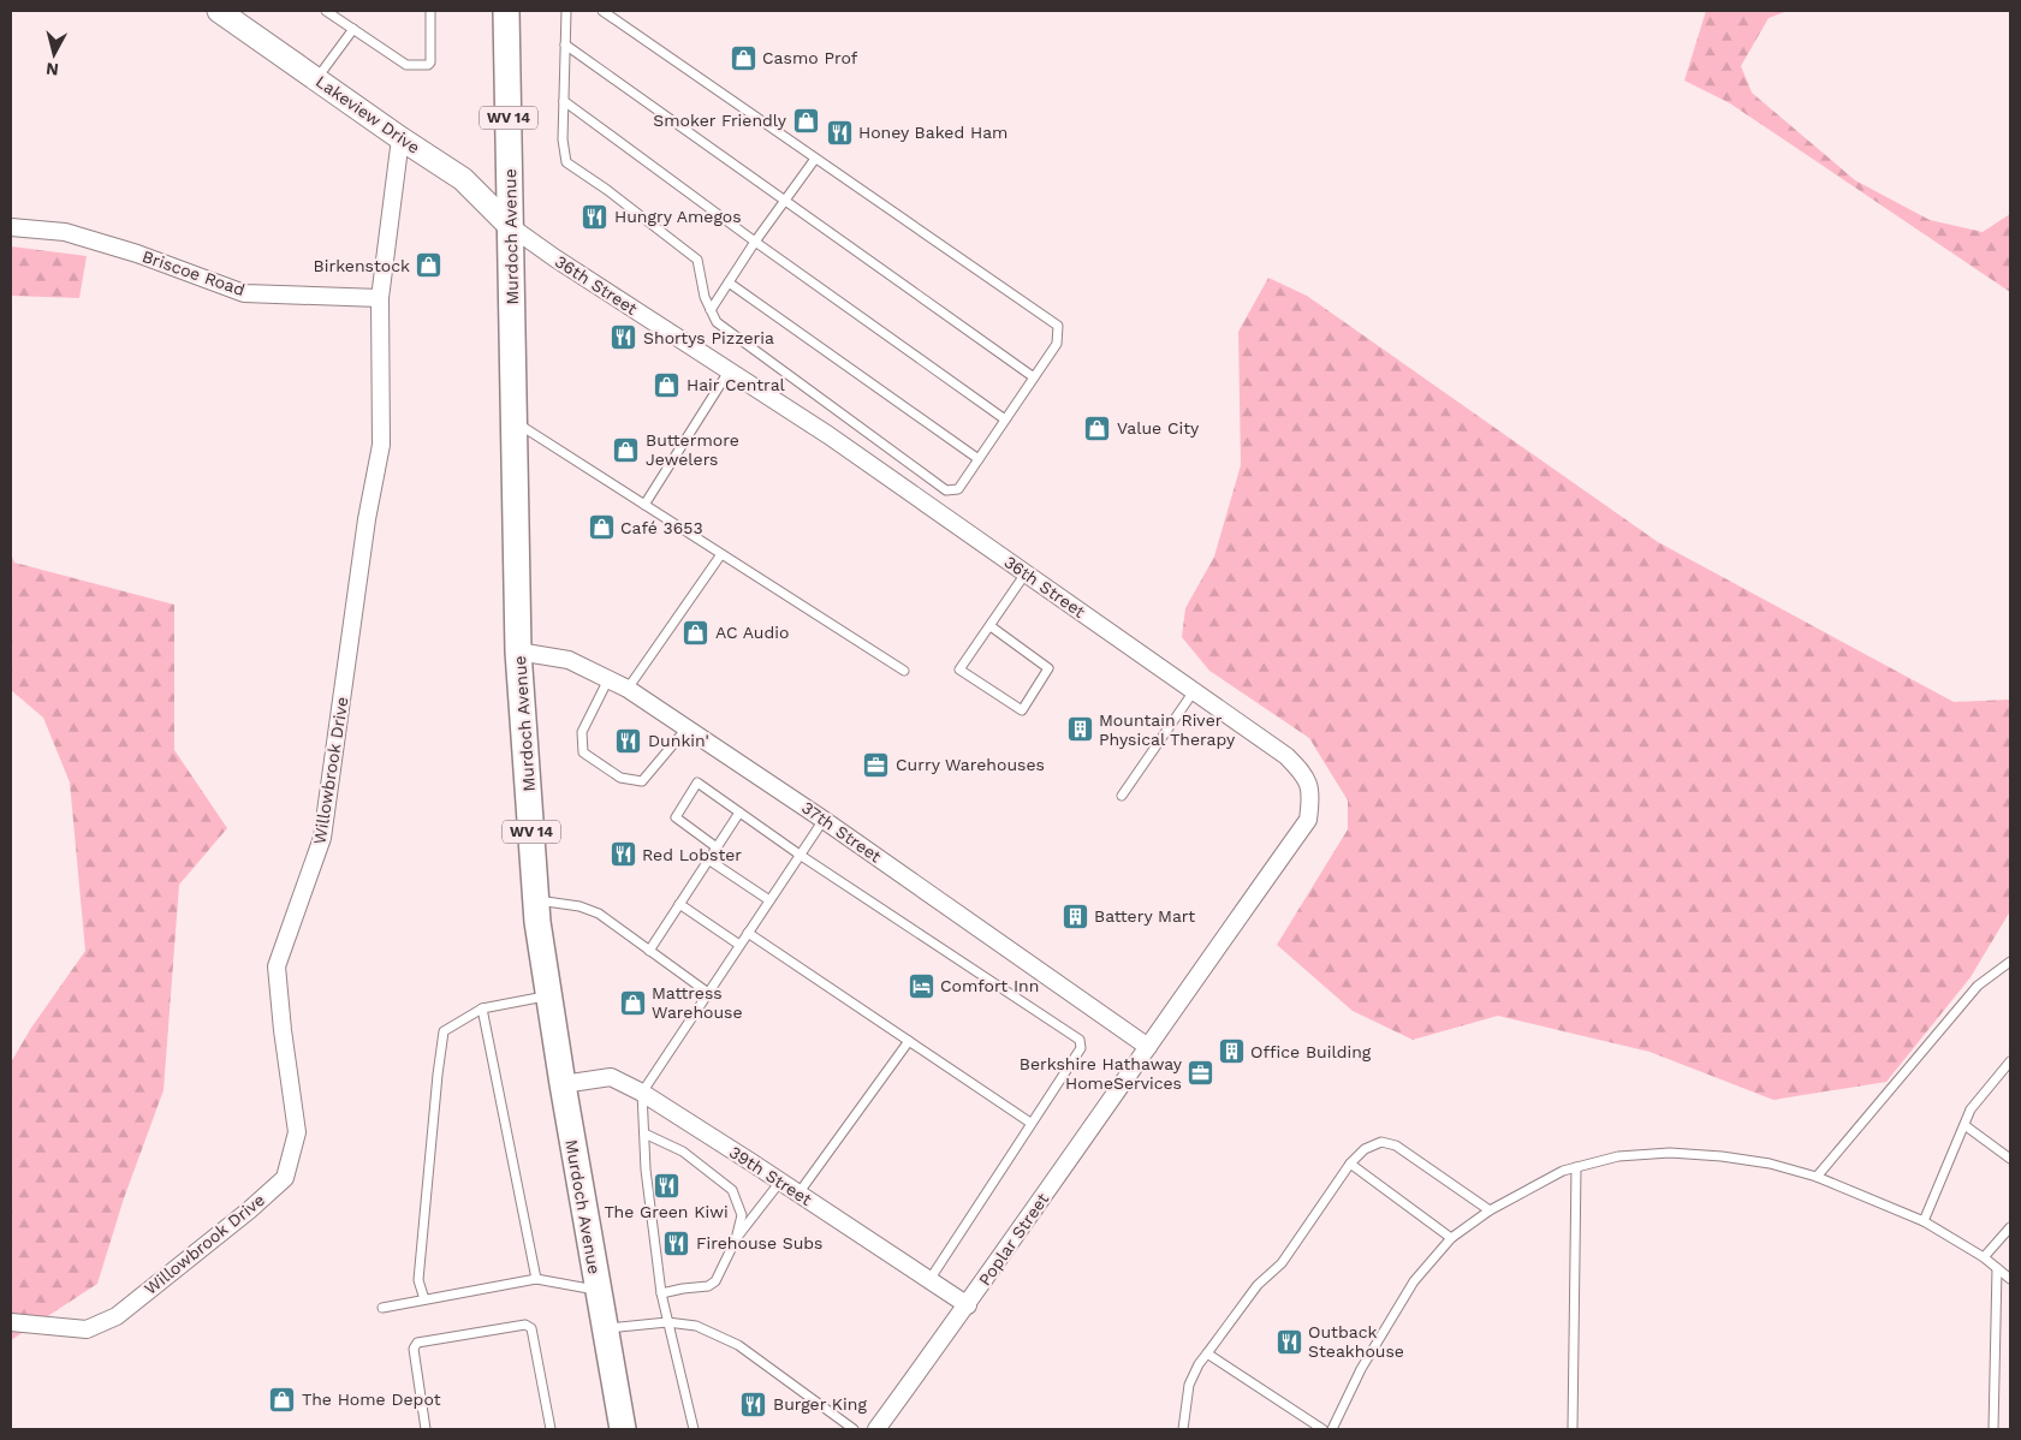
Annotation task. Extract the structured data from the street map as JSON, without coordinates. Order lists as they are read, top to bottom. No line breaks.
{"streets":{"main road":["WV 14","Murdoch Avenue"],"street":["Lakeview Drive","Briscoe Road","36th Street","Willowbrook Drive","37th Street","39th Street","Poplar Street"]},"crossings":[["Lakeview Drive","Murdoch Avenue"],["Lakeview Drive","36th Street"],["Lakeview Drive","Willowbrook Drive"],["Murdoch Avenue","36th Street"],["Murdoch Avenue","37th Street"],["Murdoch Avenue","39th Street"],["Briscoe Road","Willowbrook Drive"],["36th Street","37th Street"],["36th Street","Poplar Street"],["37th Street","Poplar Street"],["39th Street","Poplar Street"]],"places":{"shop":["Casmo Prof","Smoker Friendly","Birkenstock","Hair Central","Value City","Buttermore Jewelers","Café 3653","AC Audio","Mattress Warehouse","The Home Depot"],"restaurant":["Honey Baked Ham","Hungry Amegos","Shortys Pizzeria","Dunkin'","Red Lobster","The Green Kiwi","Firehouse Subs","Outback Steakhouse","Burger King"],"building":["Mountain River Physical Therapy","Battery Mart","Office Building"],"office":["Curry Warehouses","Berkshire Hathaway HomeServices"],"hotel":["Comfort Inn"]},"north":"bottom"}
